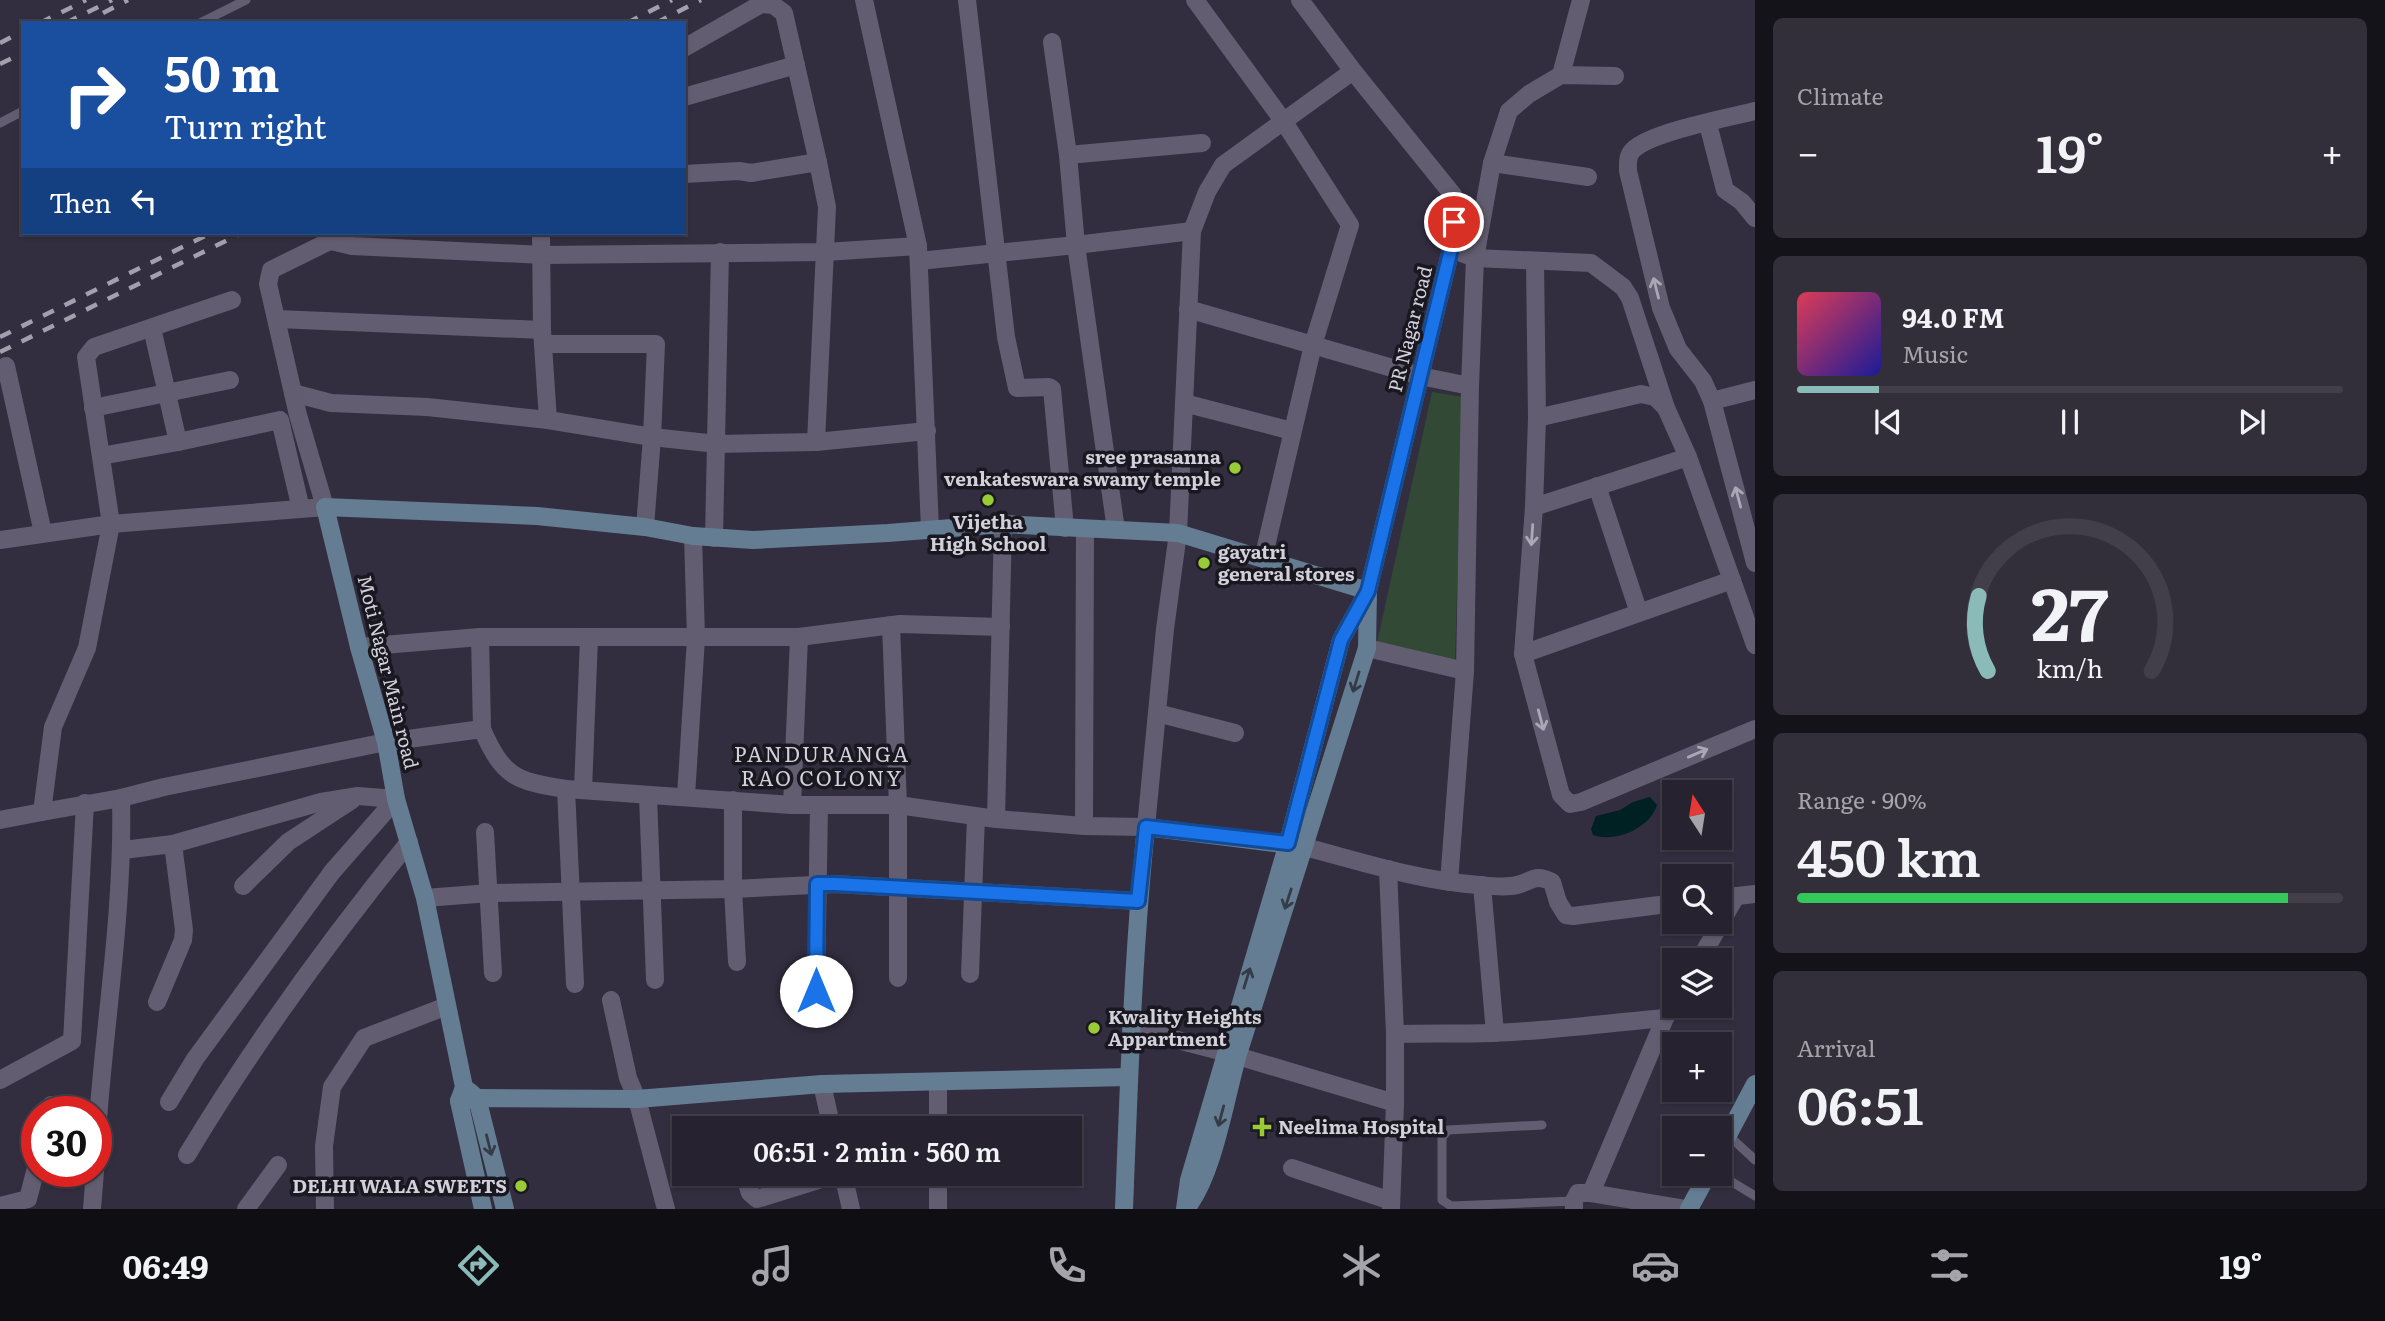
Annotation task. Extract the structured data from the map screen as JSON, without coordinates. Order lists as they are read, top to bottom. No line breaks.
{"streets":{"street":["PR Nagar road","Moti Nagar Main road"]},"districts":["PANDURANGA RAO COLONY"],"places":{"other":["sree prasanna venkateswara swamy temple","Vijetha High School","gayatri general stores","Kwality Heights Appartment","DELHI WALA SWEETS"],"health":["Neelima Hospital"]},"north":"top","page":{"tile":["Climate",["Range · 90%","450 km"],["Arrival","06:51"]],"turn":["50 m","Turn right"],"heat":["−","19°","+"],"then":"Then","song":["94.0 FM","Music"],"map_buttons":["+","−"],"limit":"30","trip":"06:51 · 2 min · 560 m","tabs":["06:49","19°"],"gauge":["27","km/h"]}}
